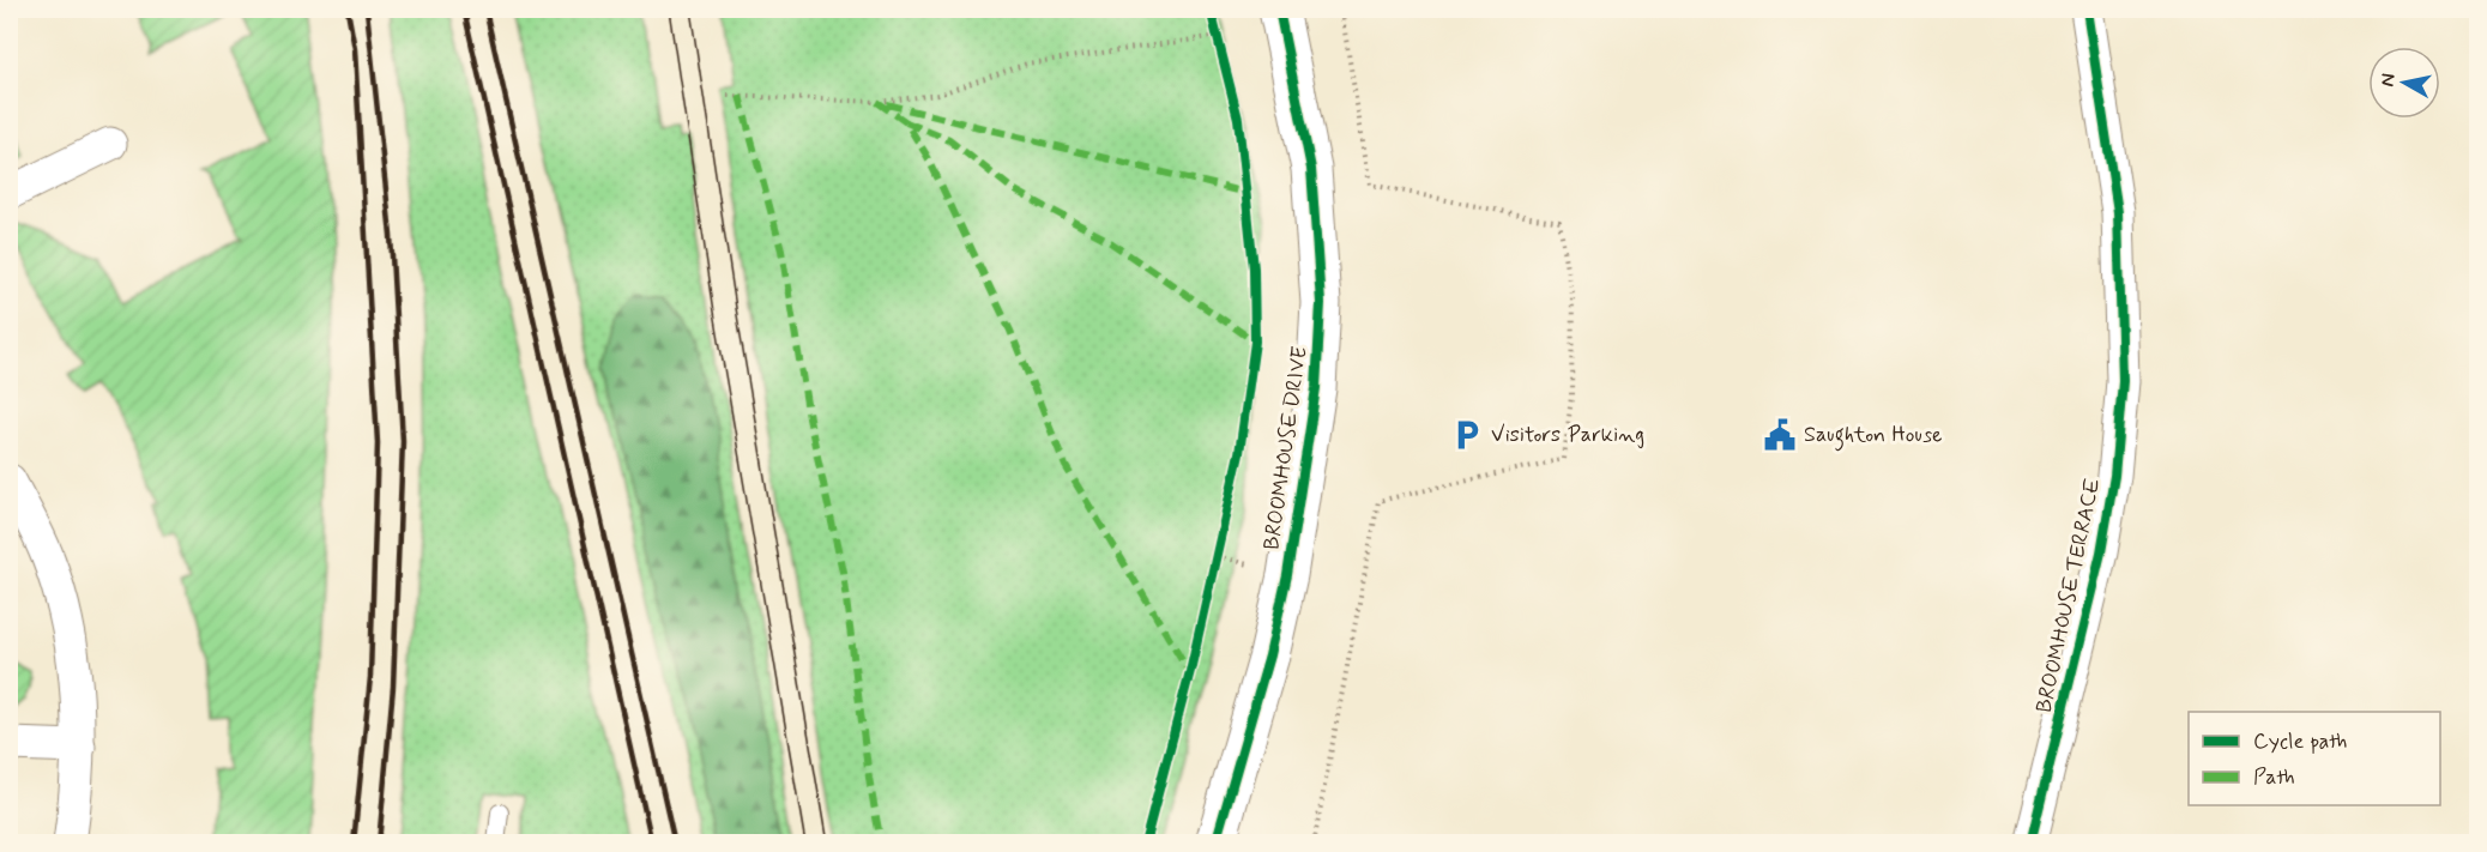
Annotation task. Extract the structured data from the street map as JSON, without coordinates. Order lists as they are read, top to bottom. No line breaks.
{"streets":{"street":["BROOMHOUSE DRIVE","BROOMHOUSE TERRACE"]},"places":{"parking":["Visitors Parking"],"public building":["Saughton House"]},"legend":["Cycle path","Path"],"north":"left"}
